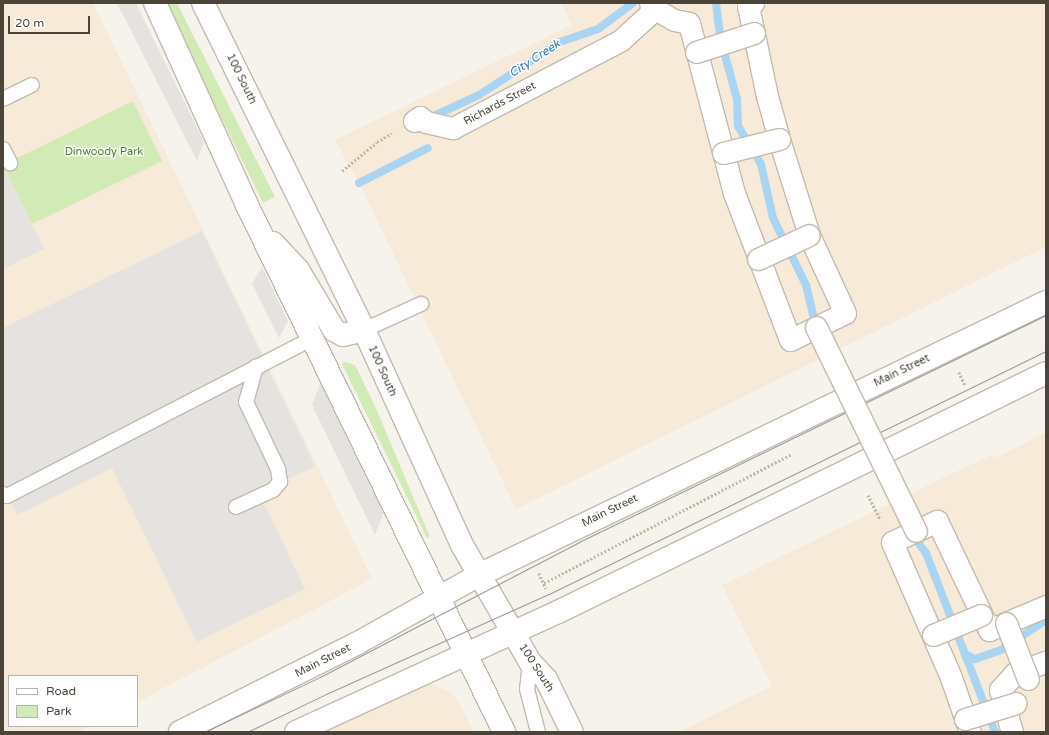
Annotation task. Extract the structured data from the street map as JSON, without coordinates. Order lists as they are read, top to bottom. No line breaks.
{"streets":{"street":["100 South","Richards Street","Main Street"]},"crossings":[["100 South","Main Street"]],"water":["City Creek"],"parks":["Dinwoody Park"],"legend":["Road","Park"],"scale_bar":"20 m"}
